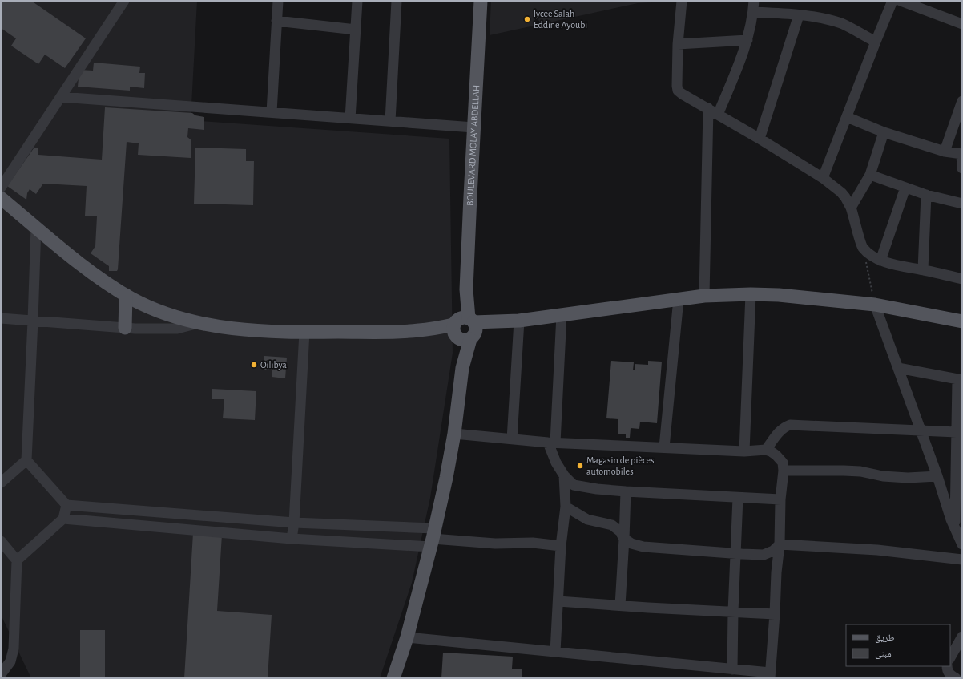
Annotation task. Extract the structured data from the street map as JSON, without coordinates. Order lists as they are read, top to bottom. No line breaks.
{"streets":{"main road":["BOULEVARD MOLAY ABDELLAH"]},"places":["lycee Salah Eddine Ayoubi","Oilibya","Magasin de pièces automobiles"],"legend":["طريق","مبنى"]}
